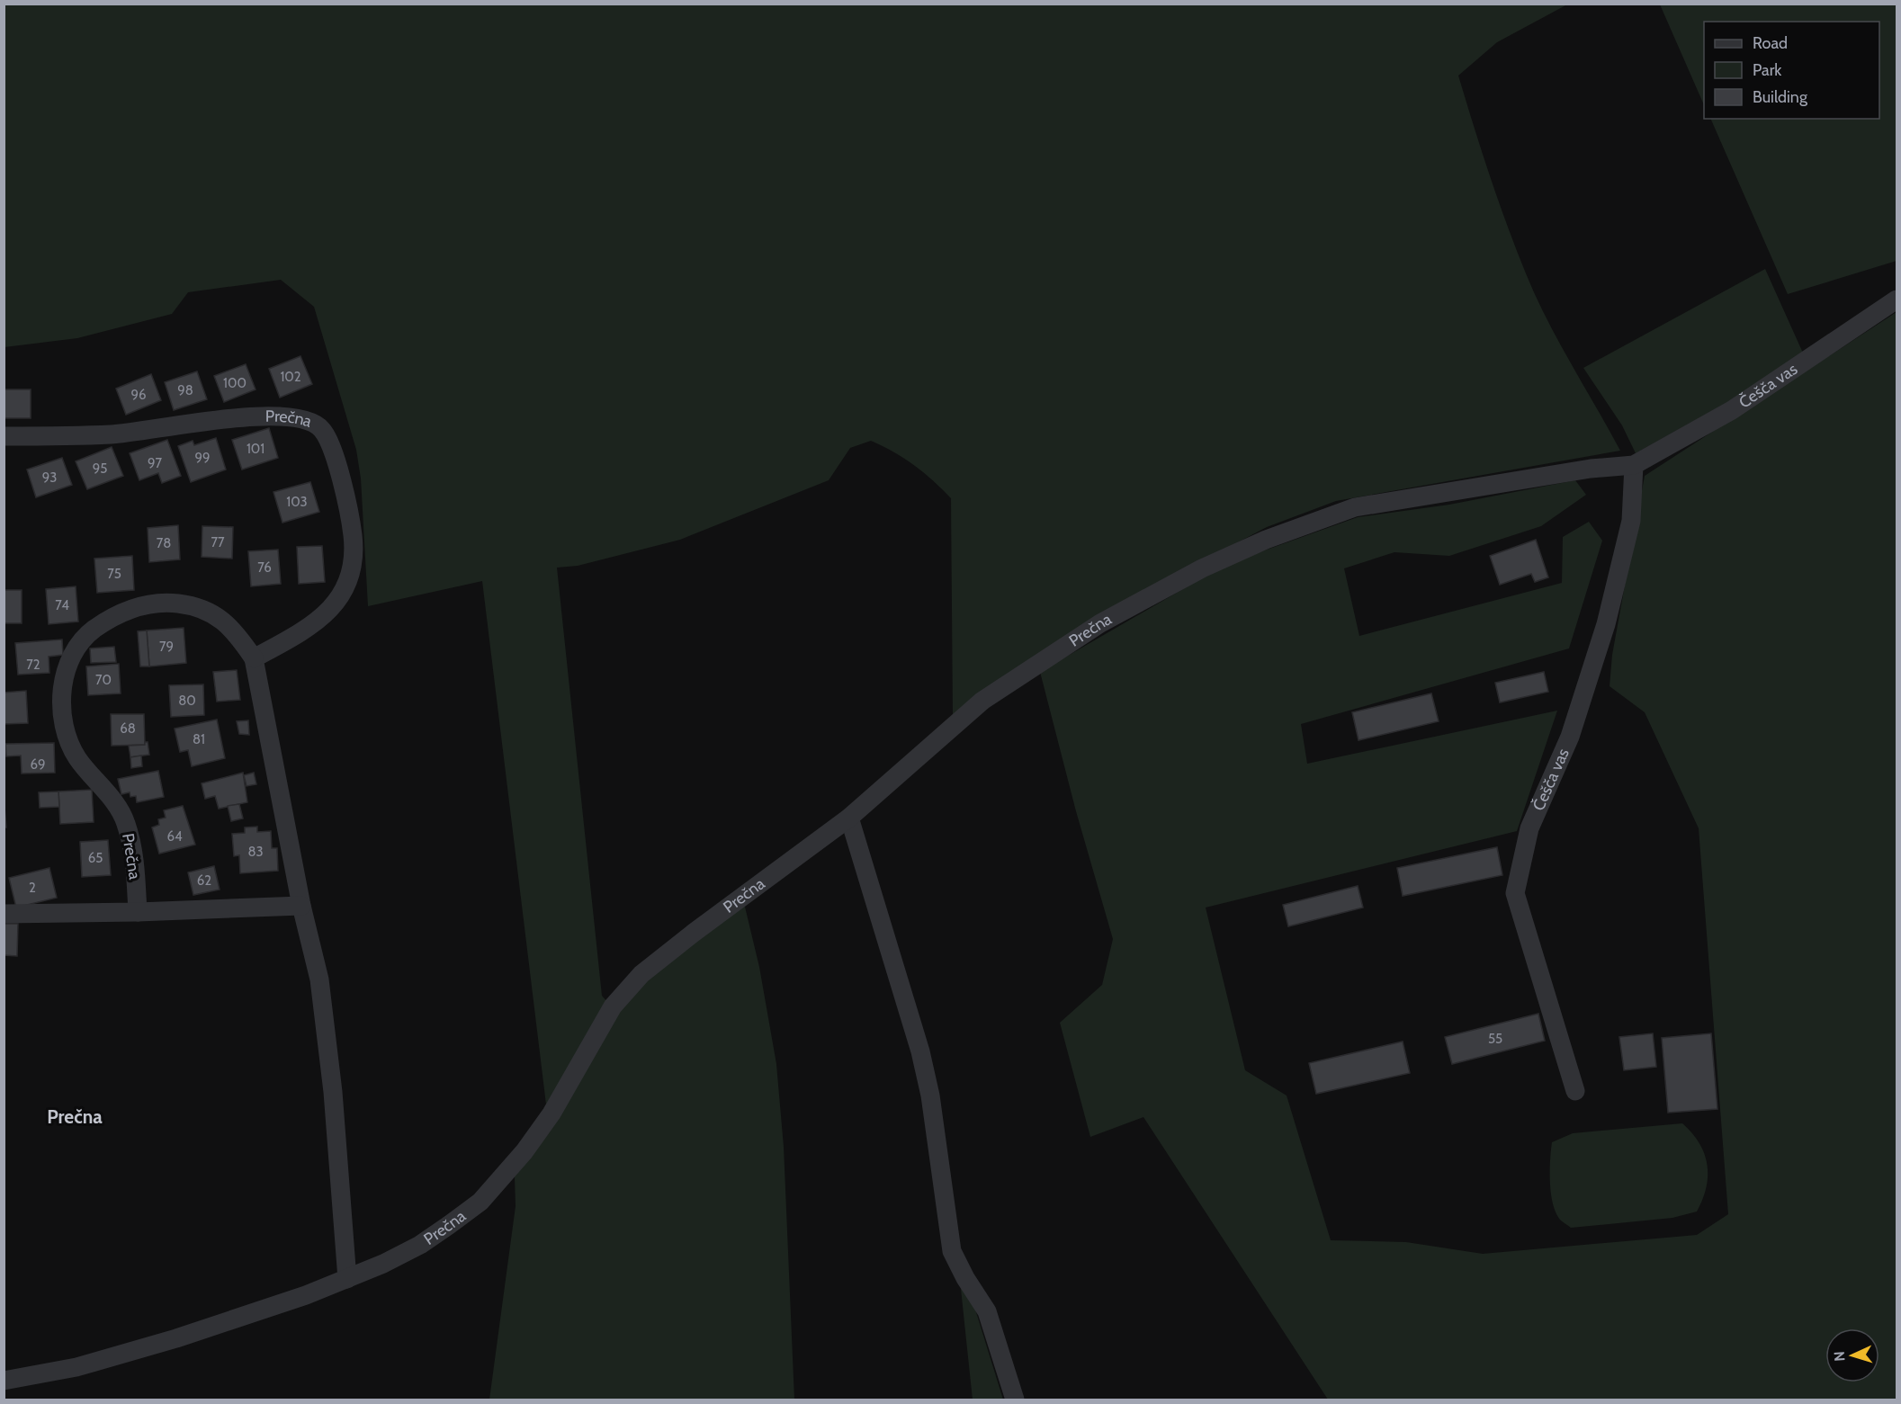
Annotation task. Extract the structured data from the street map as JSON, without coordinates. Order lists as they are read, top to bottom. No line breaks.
{"streets":{"street":["Češča vas","Prečna"]},"crossings":[["Češča vas","Prečna"]],"districts":["Prečna"],"house_numbers":["102","100","98","96","101","99","97","95","93","103","77","78","76","75","74","79","72","70","80","68","81","69","64","83","65","62","2","55"],"legend":["Road","Park","Building"],"north":"left"}
